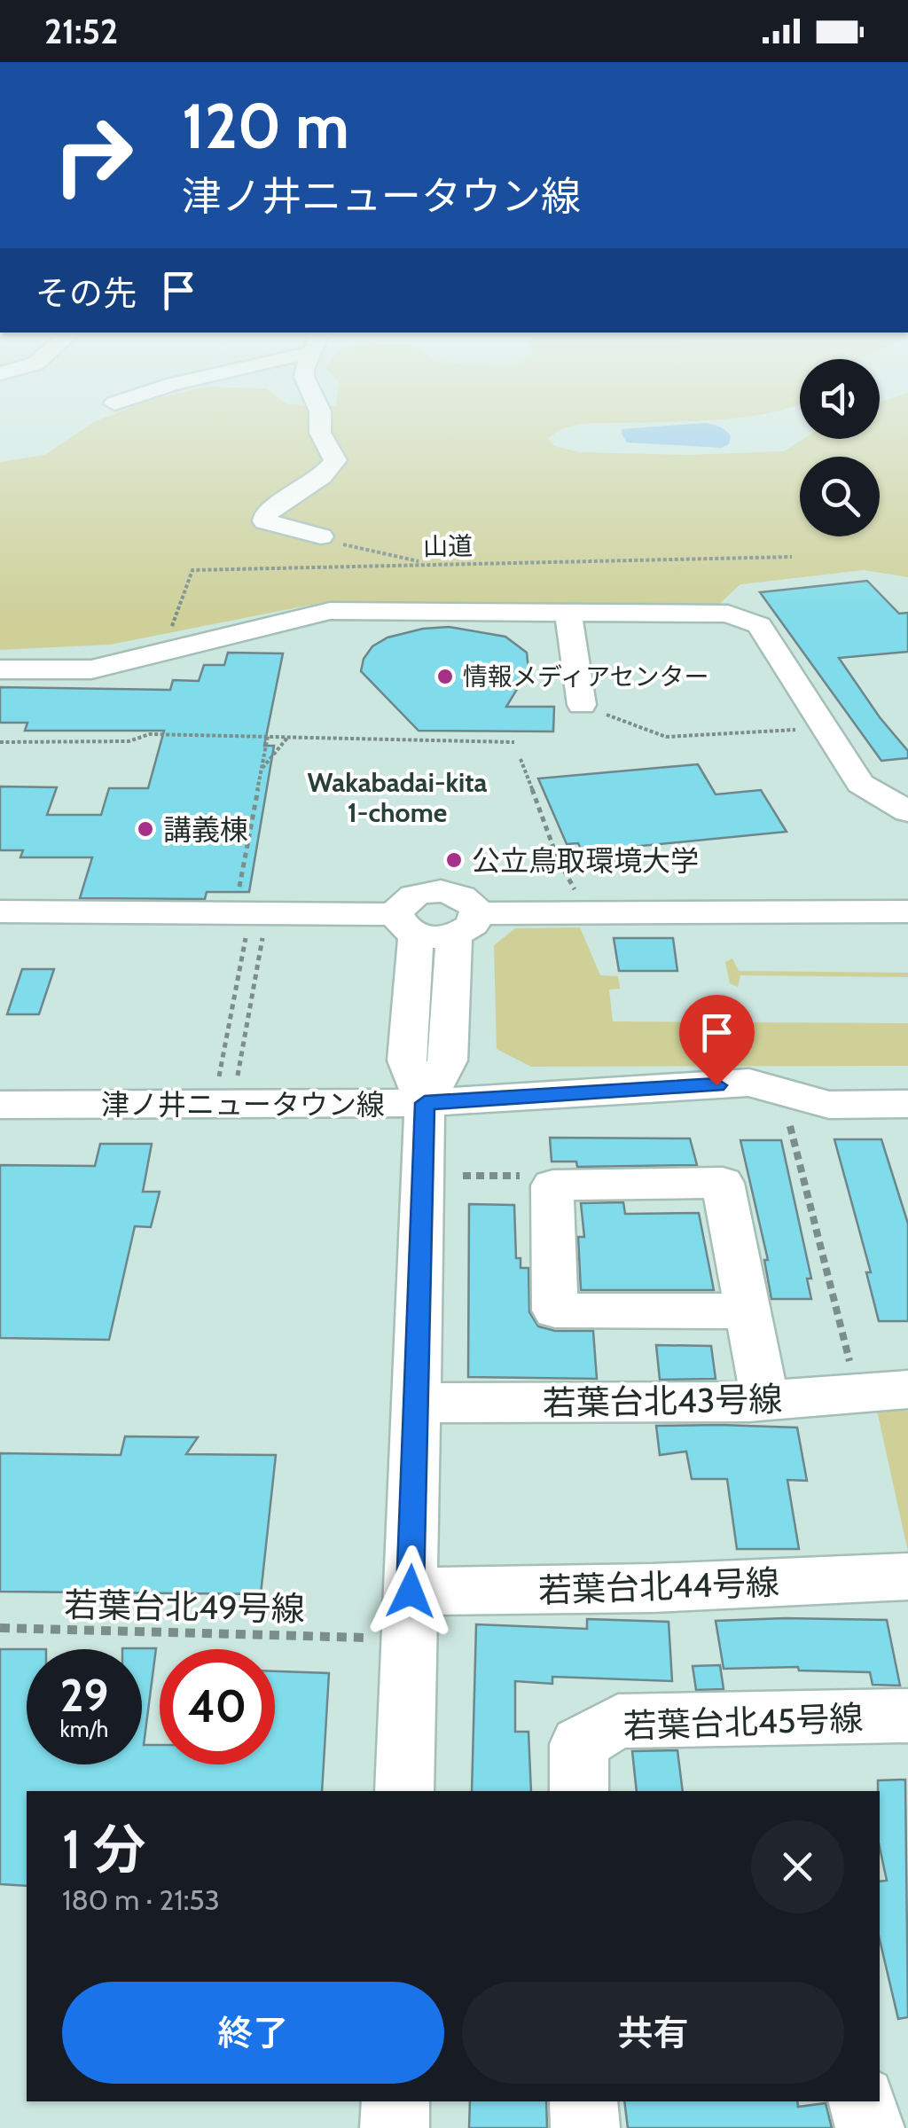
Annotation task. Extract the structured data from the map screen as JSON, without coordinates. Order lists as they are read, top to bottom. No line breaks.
{"streets":{"street":["津ノ井ニュータウン線","若葉台北43号線","若葉台北44号線","若葉台北45号線"],"path":["山道","若葉台北49号線"]},"districts":["Wakabadai-kita 1-chome"],"places":["情報メディアセンター","講義棟","公立鳥取環境大学"],"page":{"status":"21:52","turn":["120 m","津ノ井ニュータウン線"],"then":"その先","speed":"29 km/h","limit":"40","heading":["1 分","180 m · 21:53"],"buttons":["終了","共有"]}}
